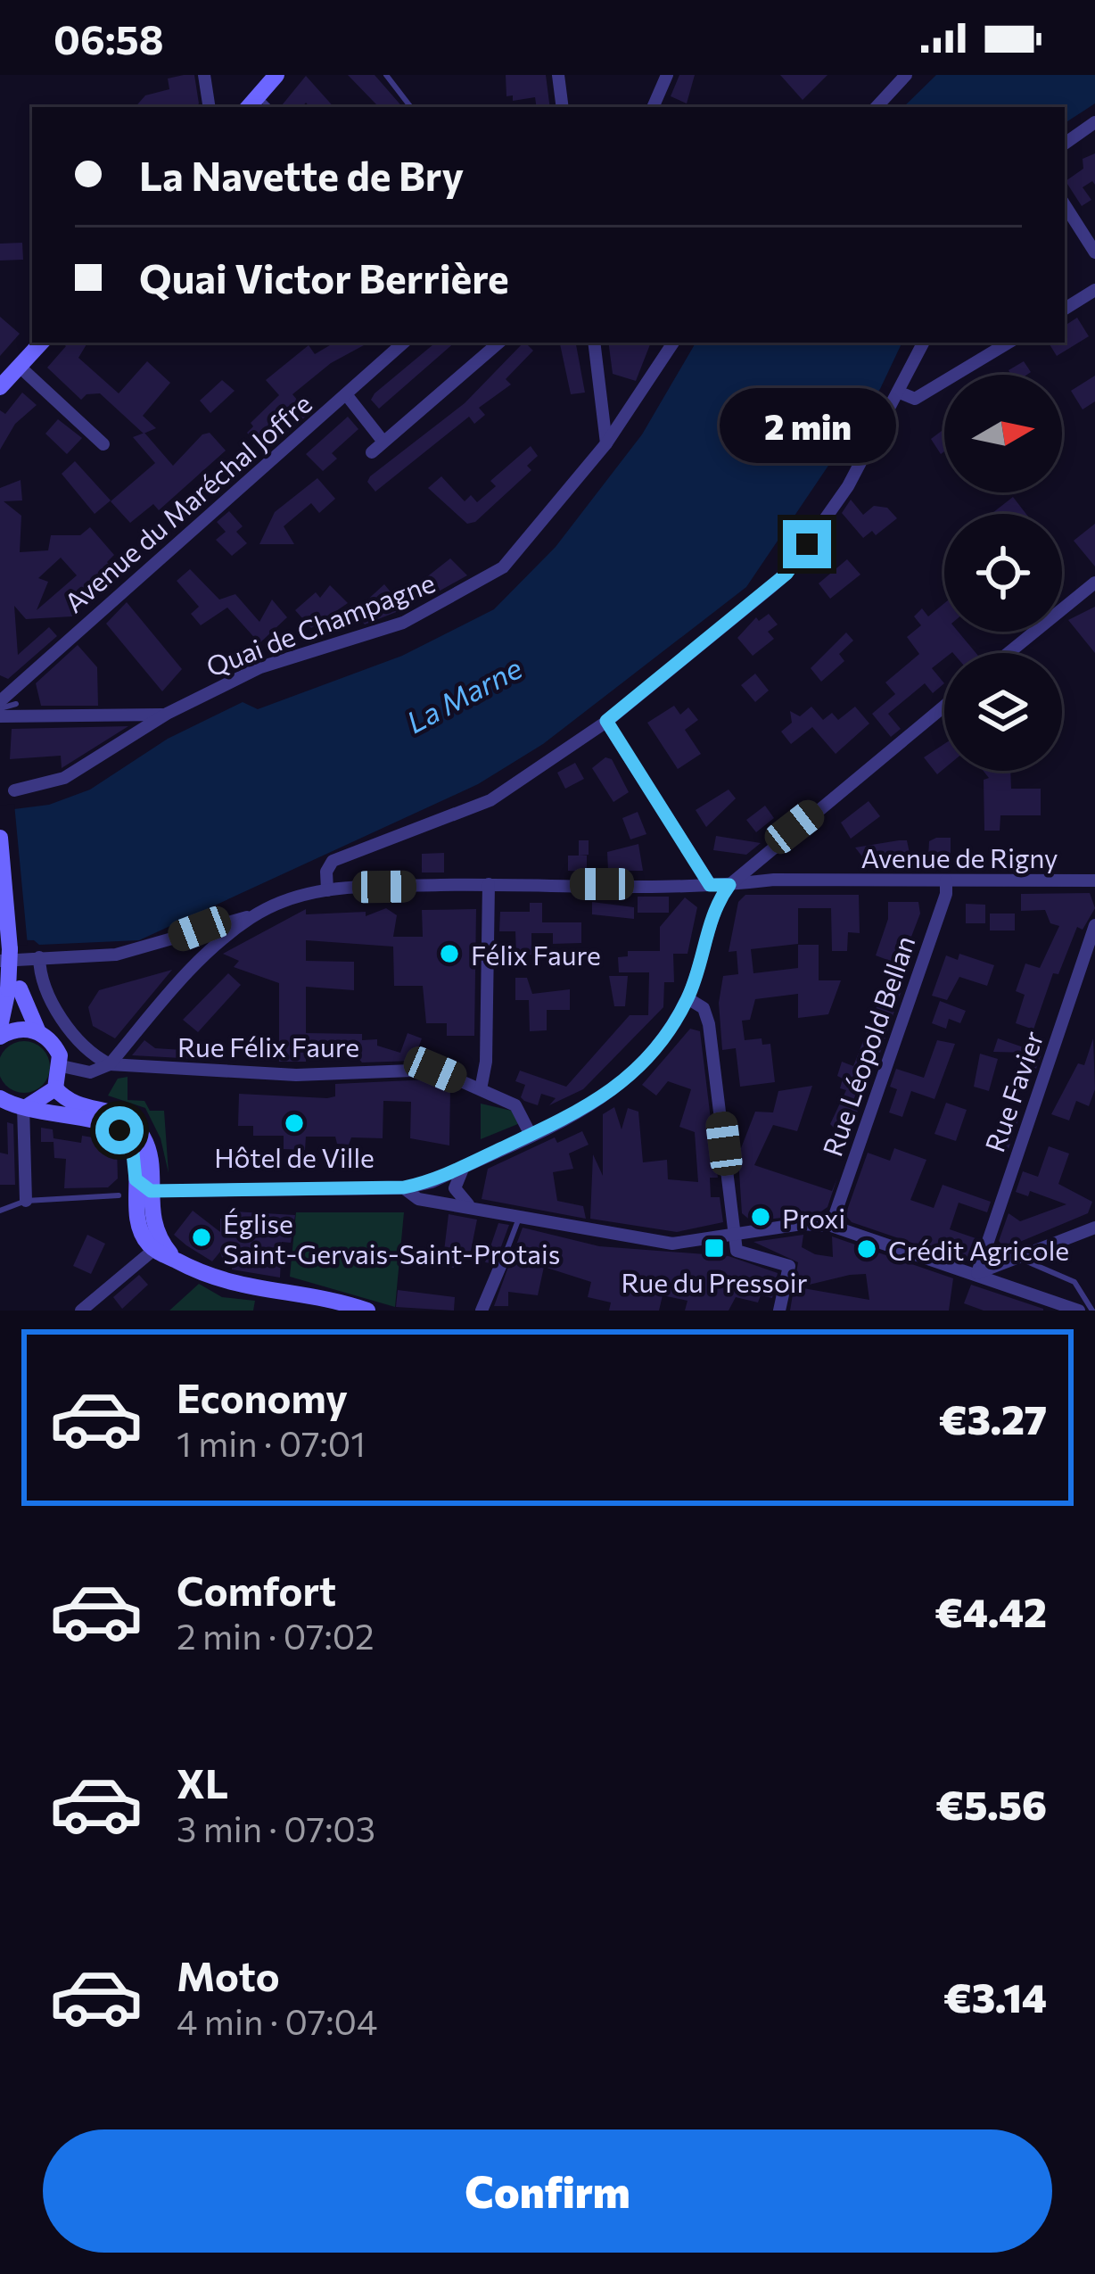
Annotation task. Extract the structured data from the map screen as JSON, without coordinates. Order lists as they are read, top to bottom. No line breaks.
{"streets":{"street":["Avenue du Maréchal Joffre","Quai de Champagne","Avenue de Rigny","Rue Félix Faure","Rue Léopold Bellan","Rue Favier"]},"crossings":[["Avenue de Rigny","Rue Félix Faure"],["Avenue de Rigny","Rue Léopold Bellan"]],"water":["La Marne"],"places":{"other":["Félix Faure","Hôtel de Ville","Proxi","Église Saint-Gervais-Saint-Protais","Crédit Agricole"],"transit":["Rue du Pressoir"]},"north":"right","page":{"status":"06:58","banner":["La Navette de Bry","Quai Victor Berrière"],"bubble":"2 min","list":[{"name":"Economy","note":"1 min · 07:01","value":"€3.27"},{"name":"Comfort","note":"2 min · 07:02","value":"€4.42"},{"name":"XL","note":"3 min · 07:03","value":"€5.56"},{"name":"Moto","note":"4 min · 07:04","value":"€3.14"}],"buttons":"Confirm"}}
